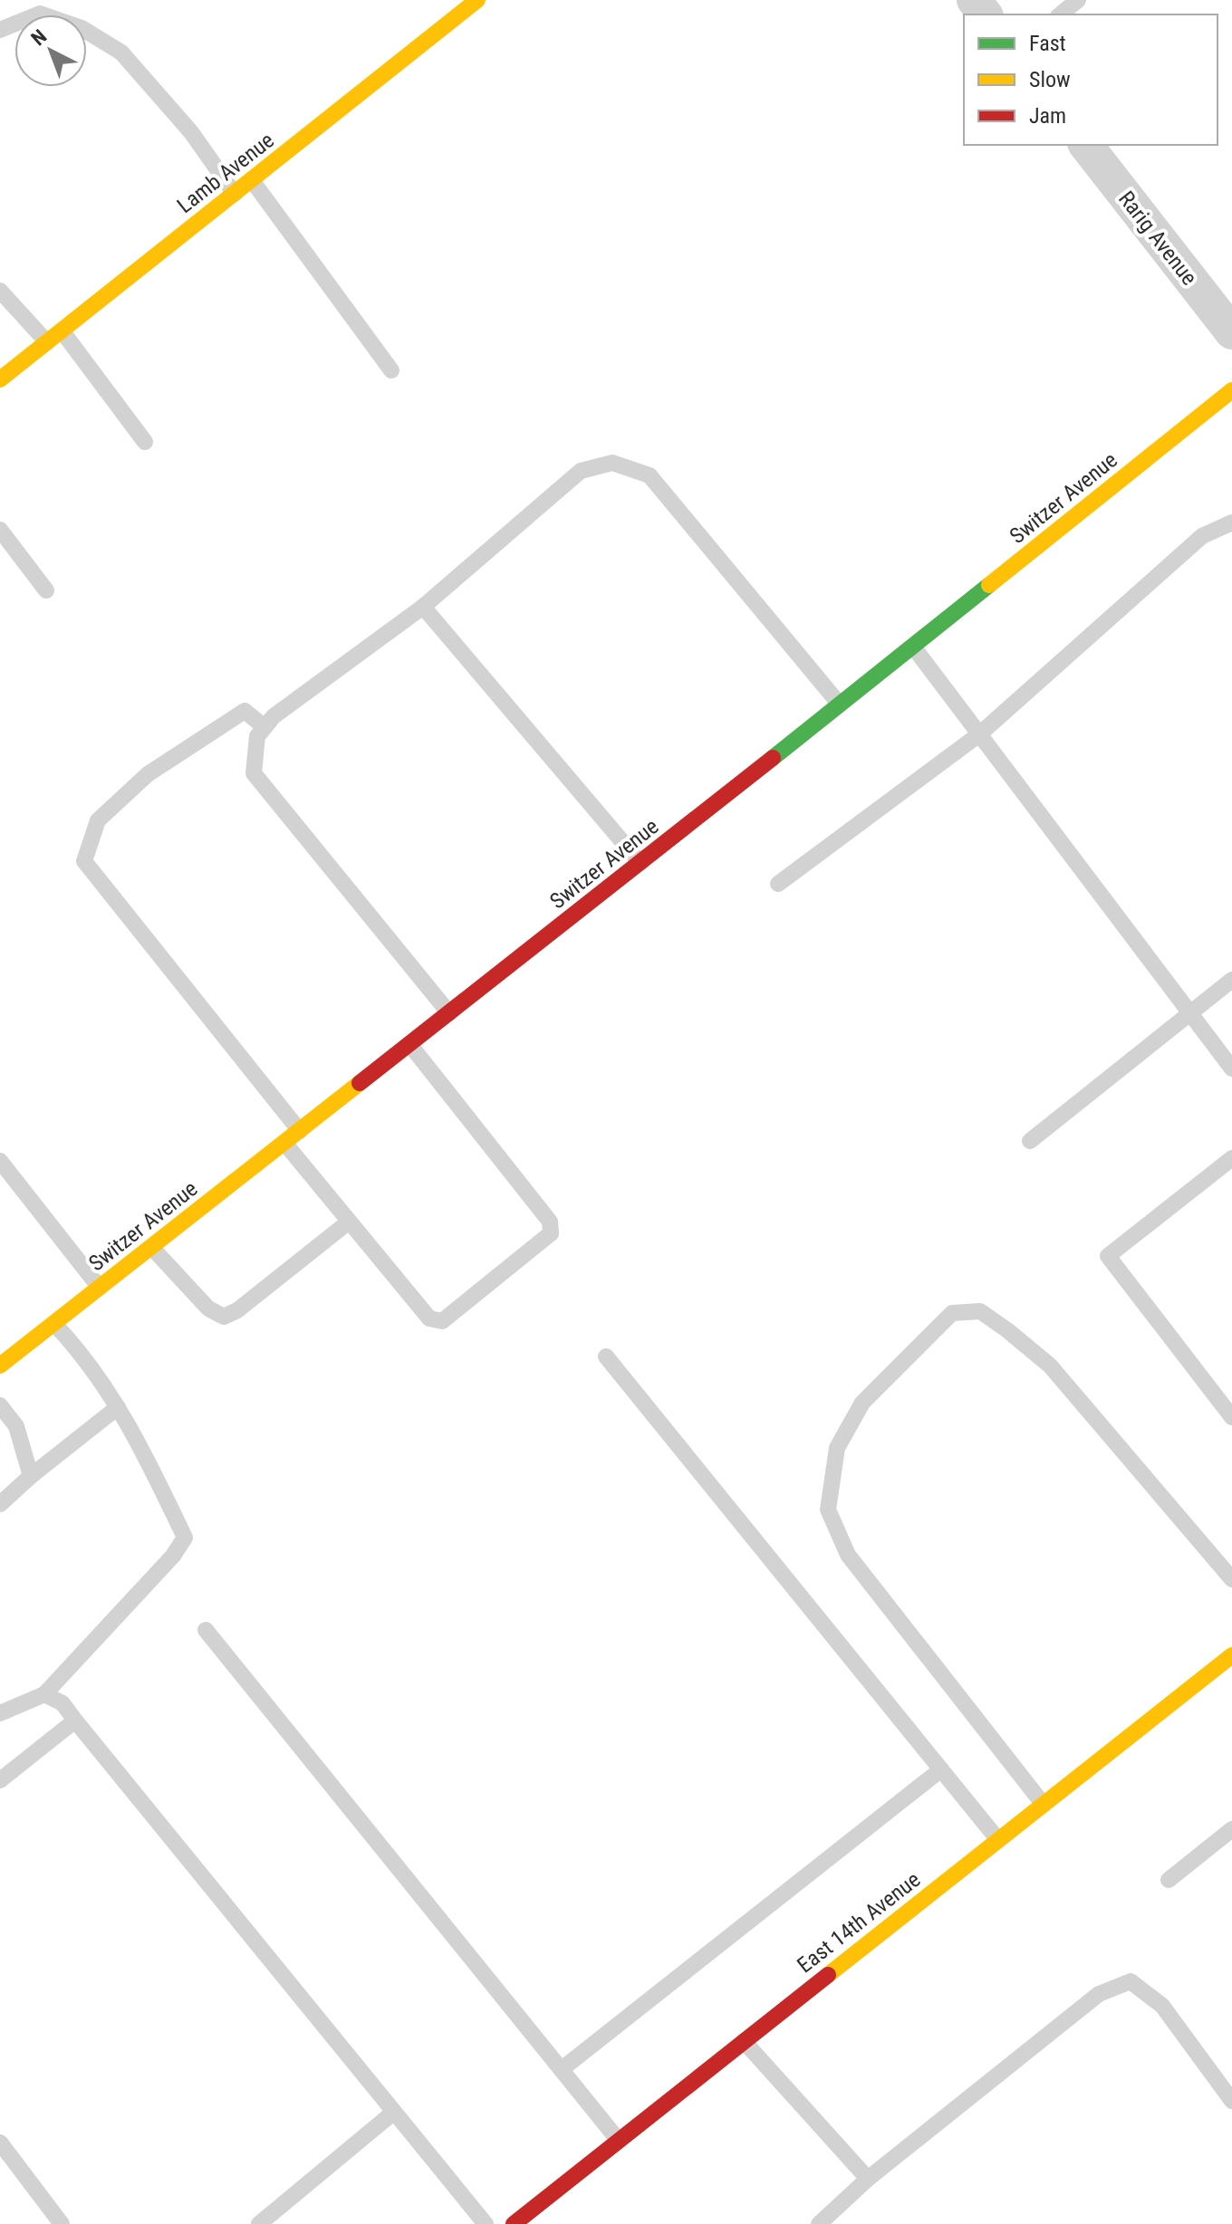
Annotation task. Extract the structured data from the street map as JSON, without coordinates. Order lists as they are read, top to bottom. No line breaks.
{"streets":{"street":["Lamb Avenue","Rarig Avenue","Switzer Avenue","East 14th Avenue"]},"legend":["Fast","Slow","Jam"],"north":"top left"}
